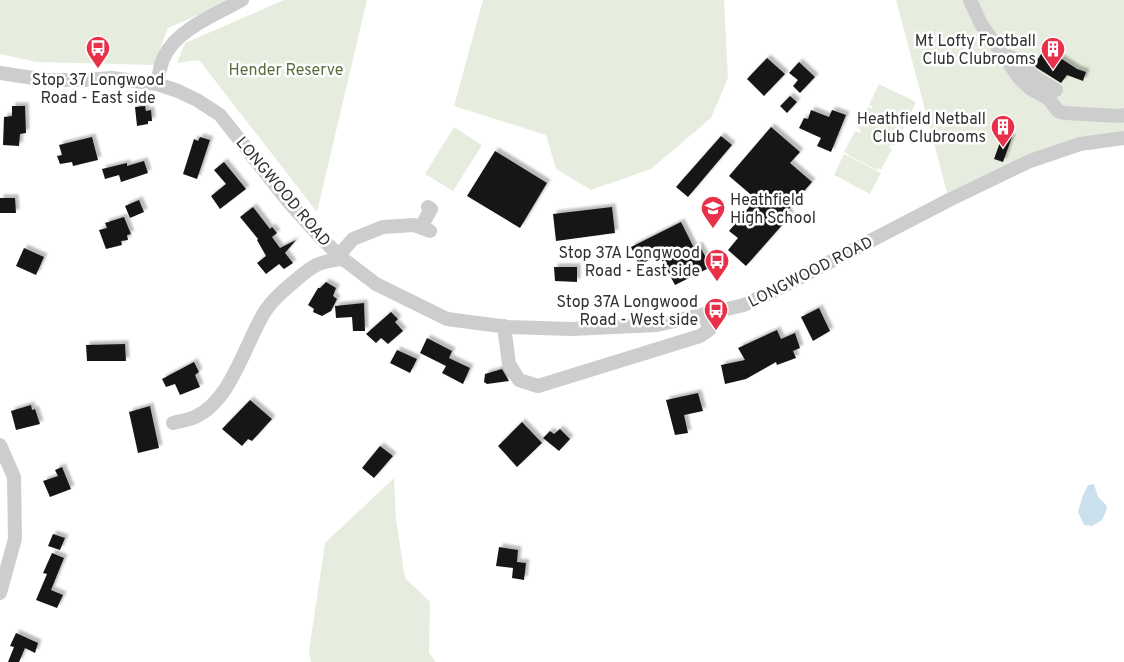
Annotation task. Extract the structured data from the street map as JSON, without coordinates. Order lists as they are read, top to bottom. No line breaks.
{"streets":{"street":["LONGWOOD ROAD"]},"parks":["Hender Reserve"],"places":{"bus stop":["Stop 37 Longwood Road - East side","Stop 37A Longwood Road - East side","Stop 37A Longwood Road - West side"],"building":["Mt Lofty Football Club Clubrooms","Heathfield Netball Club Clubrooms"],"school or university":["Heathfield High School"]}}
